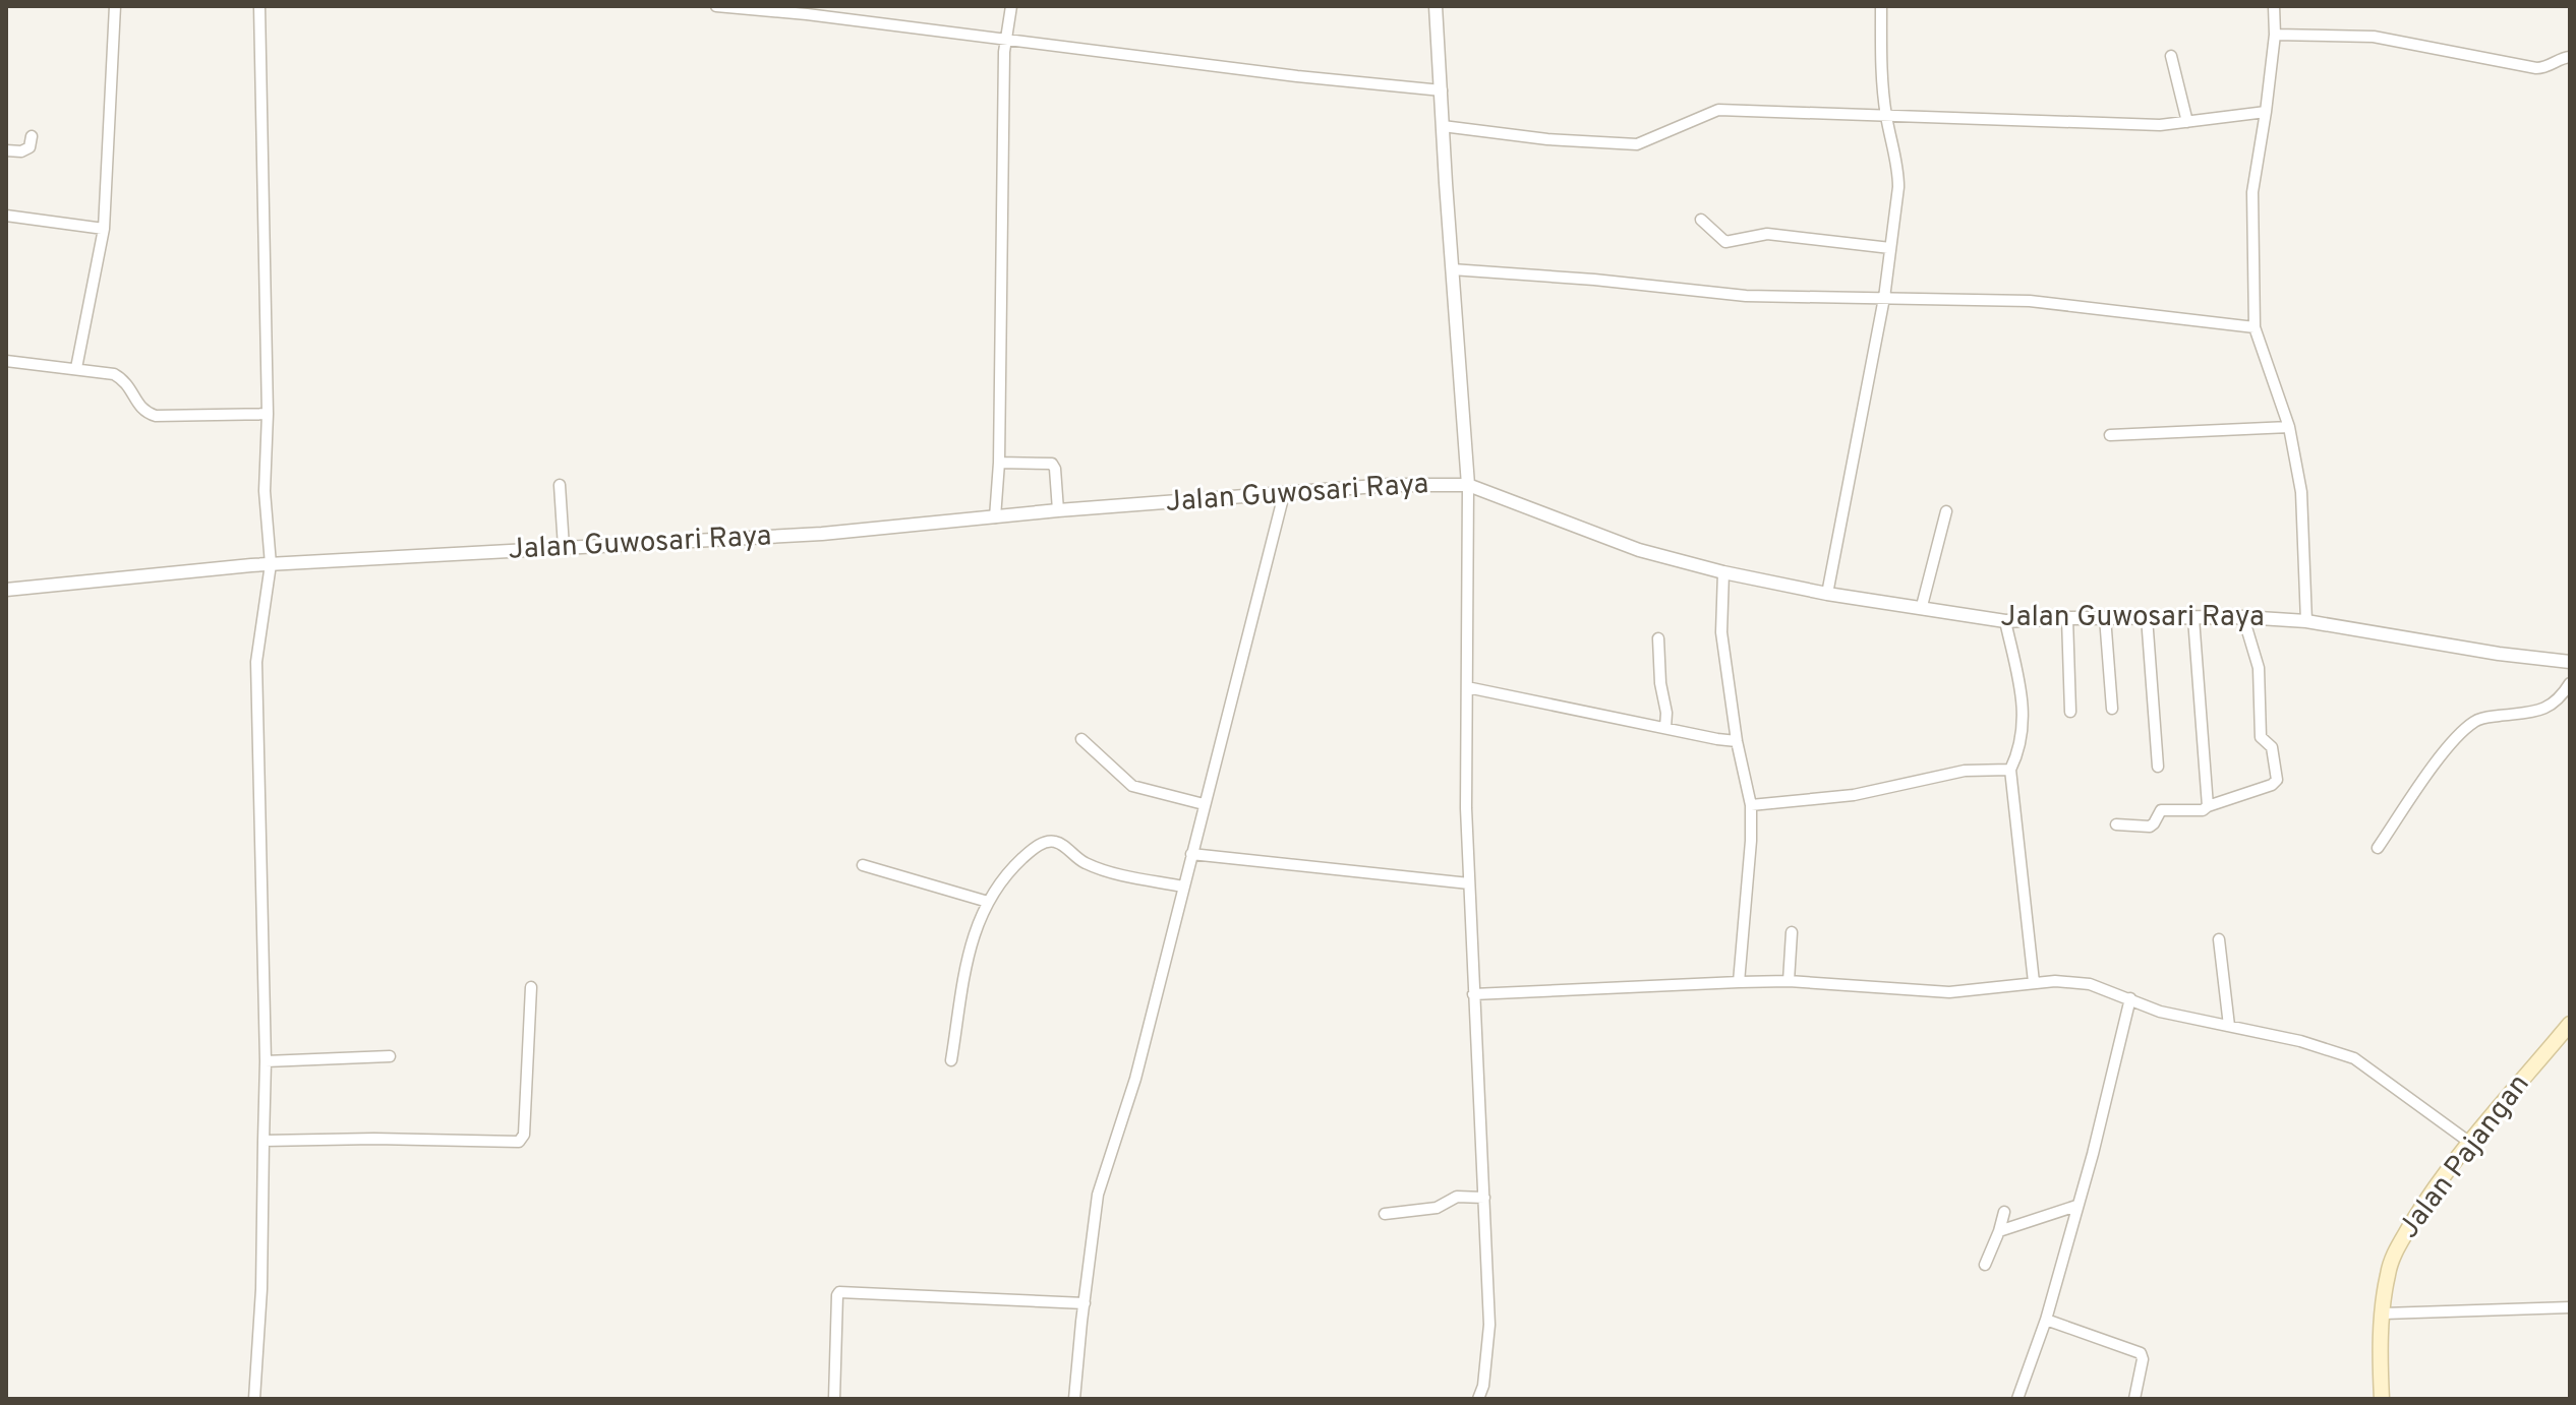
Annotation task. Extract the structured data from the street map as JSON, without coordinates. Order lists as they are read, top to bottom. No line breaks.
{"streets":{"main road":["Jalan Pajangan"],"street":["Jalan Guwosari Raya"]}}
